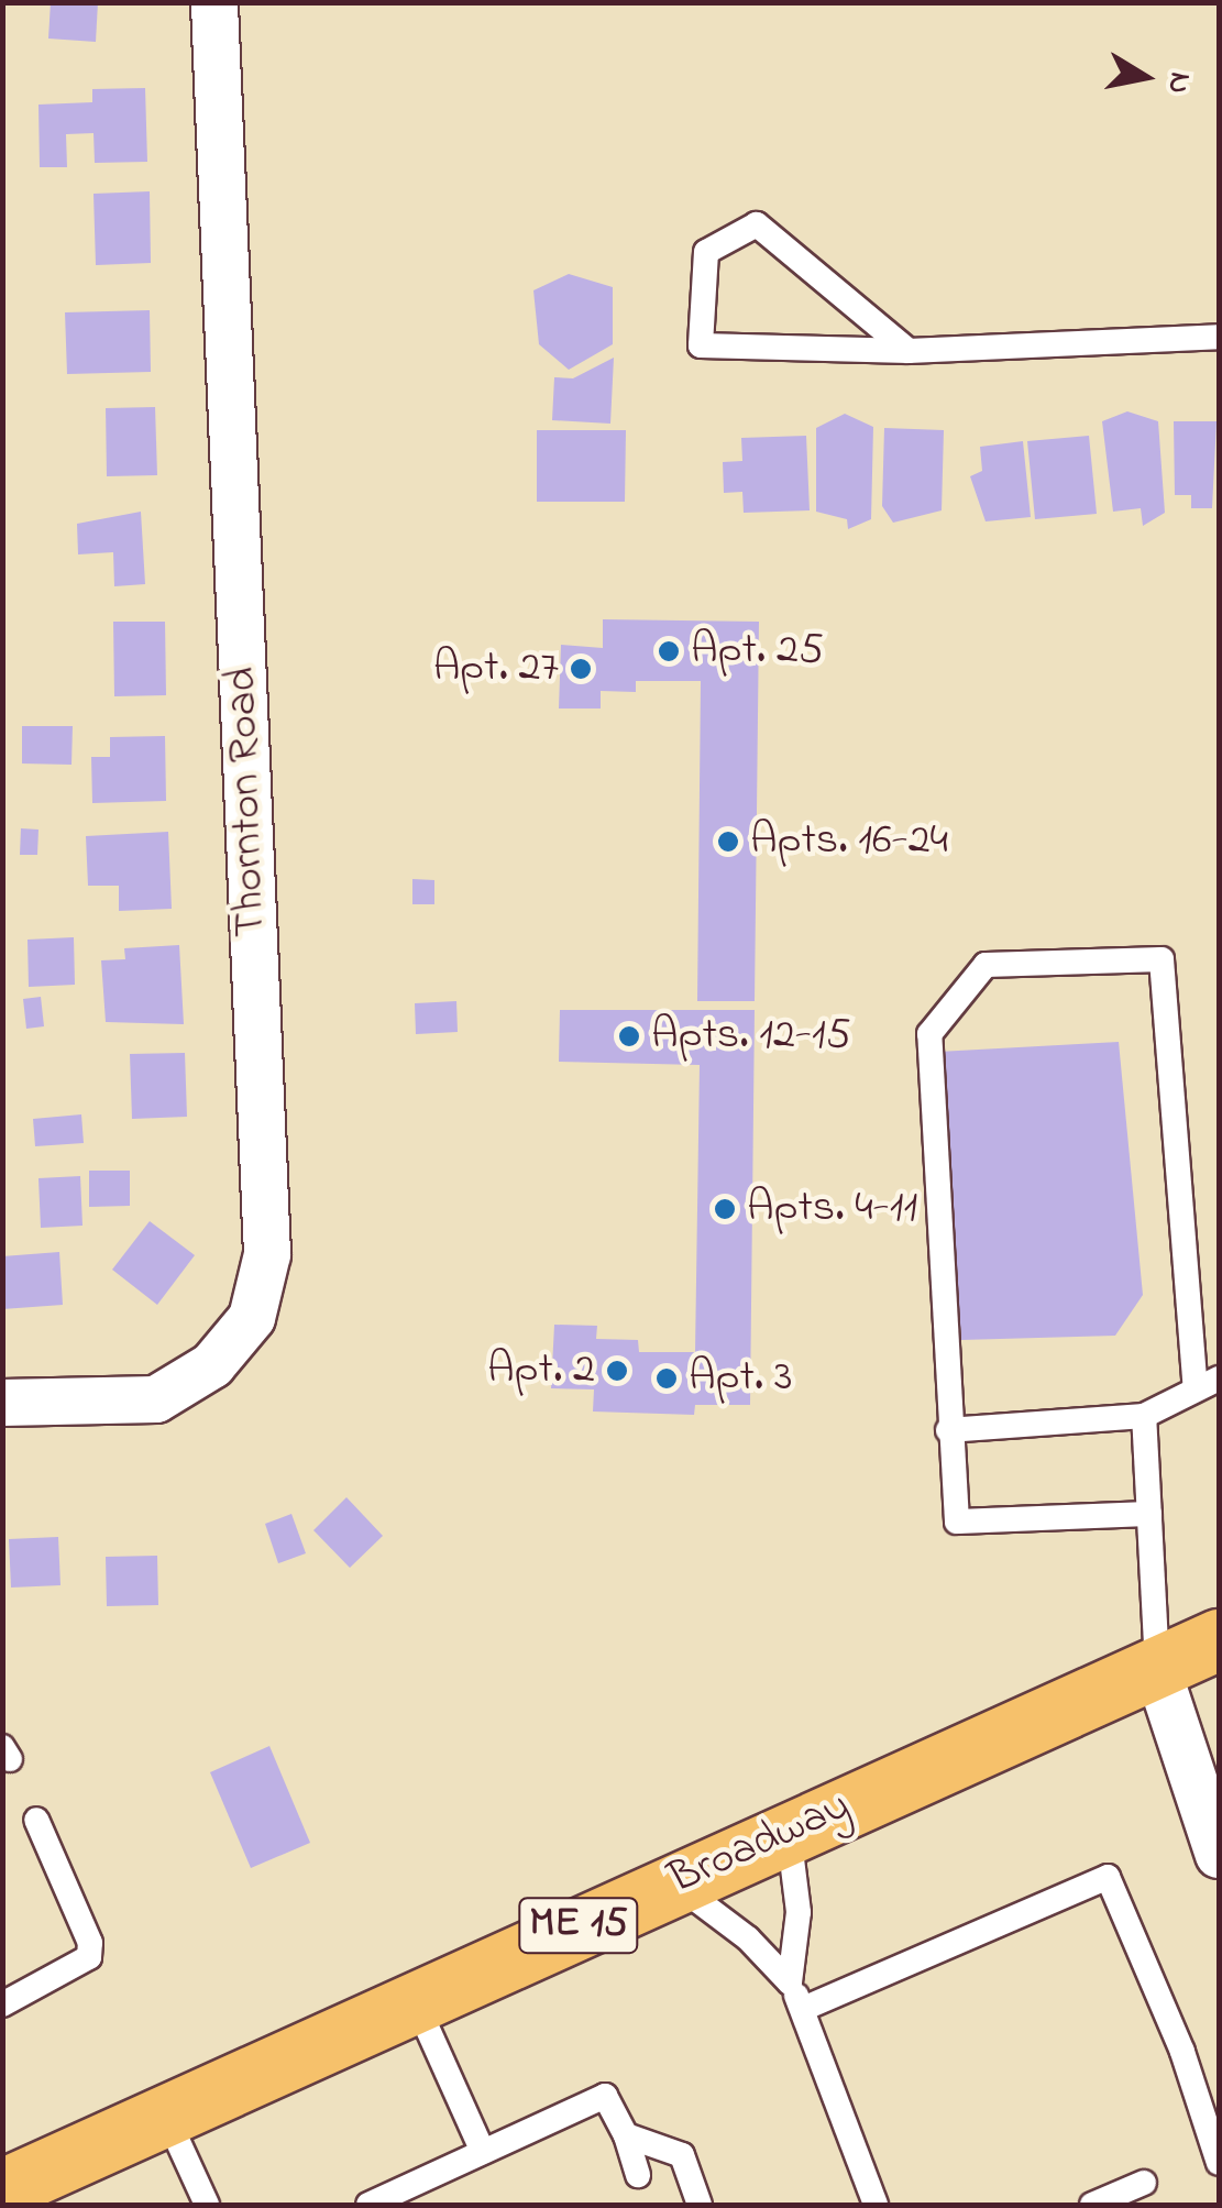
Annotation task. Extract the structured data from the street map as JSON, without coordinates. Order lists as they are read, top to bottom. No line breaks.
{"streets":{"main road":["Broadway","ME 15"],"street":["Thornton Road"]},"places":["Apt. 25","Apt. 27","Apts. 16-24","Apts. 12-15","Apts. 4-11","Apt. 2","Apt. 3"],"north":"right"}
